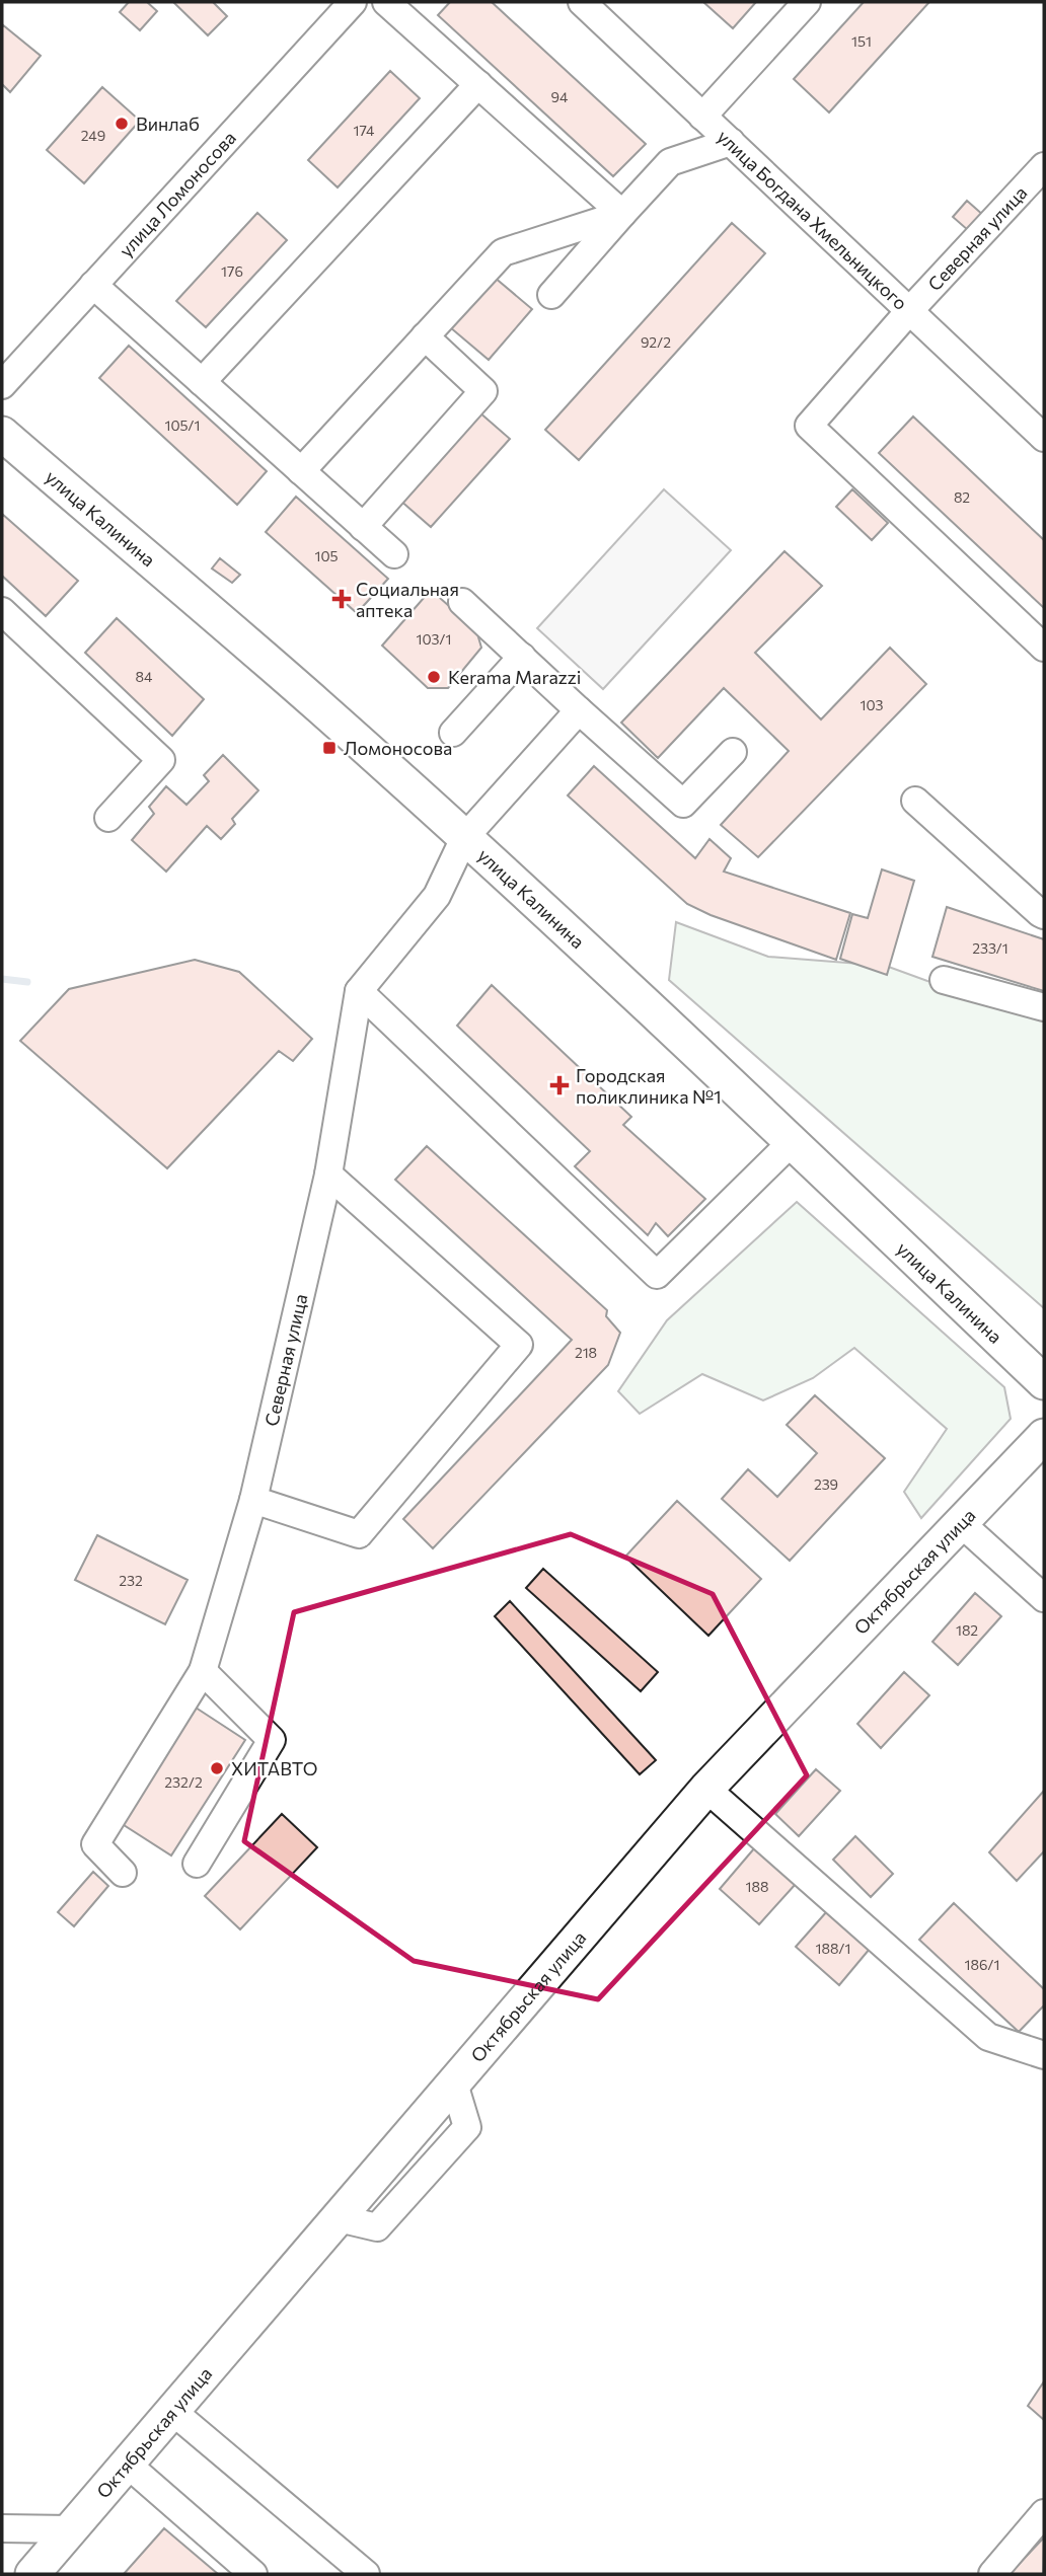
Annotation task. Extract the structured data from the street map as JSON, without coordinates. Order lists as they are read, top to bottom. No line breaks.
{"streets":{"main road":["улица Калинина","Октябрьская улица"],"street":["улица Ломоносова","улица Богдана Хмельницкого","Северная улица"]},"crossings":[["улица Богдана Хмельницкого","Северная улица"],["Северная улица","улица Калинина"]],"places":{"other":["Винлаб","Kerama Marazzi","ХИТАВТО"],"health":["Социальная аптека","Городская поликлиника №1"],"transit":["Ломоносова"]},"house_numbers":["151","94","174","249","176","92/2","105/1","82","105","103/1","84","103","233/1","218","239","232","182","232/2","188","188/1","186/1"]}
